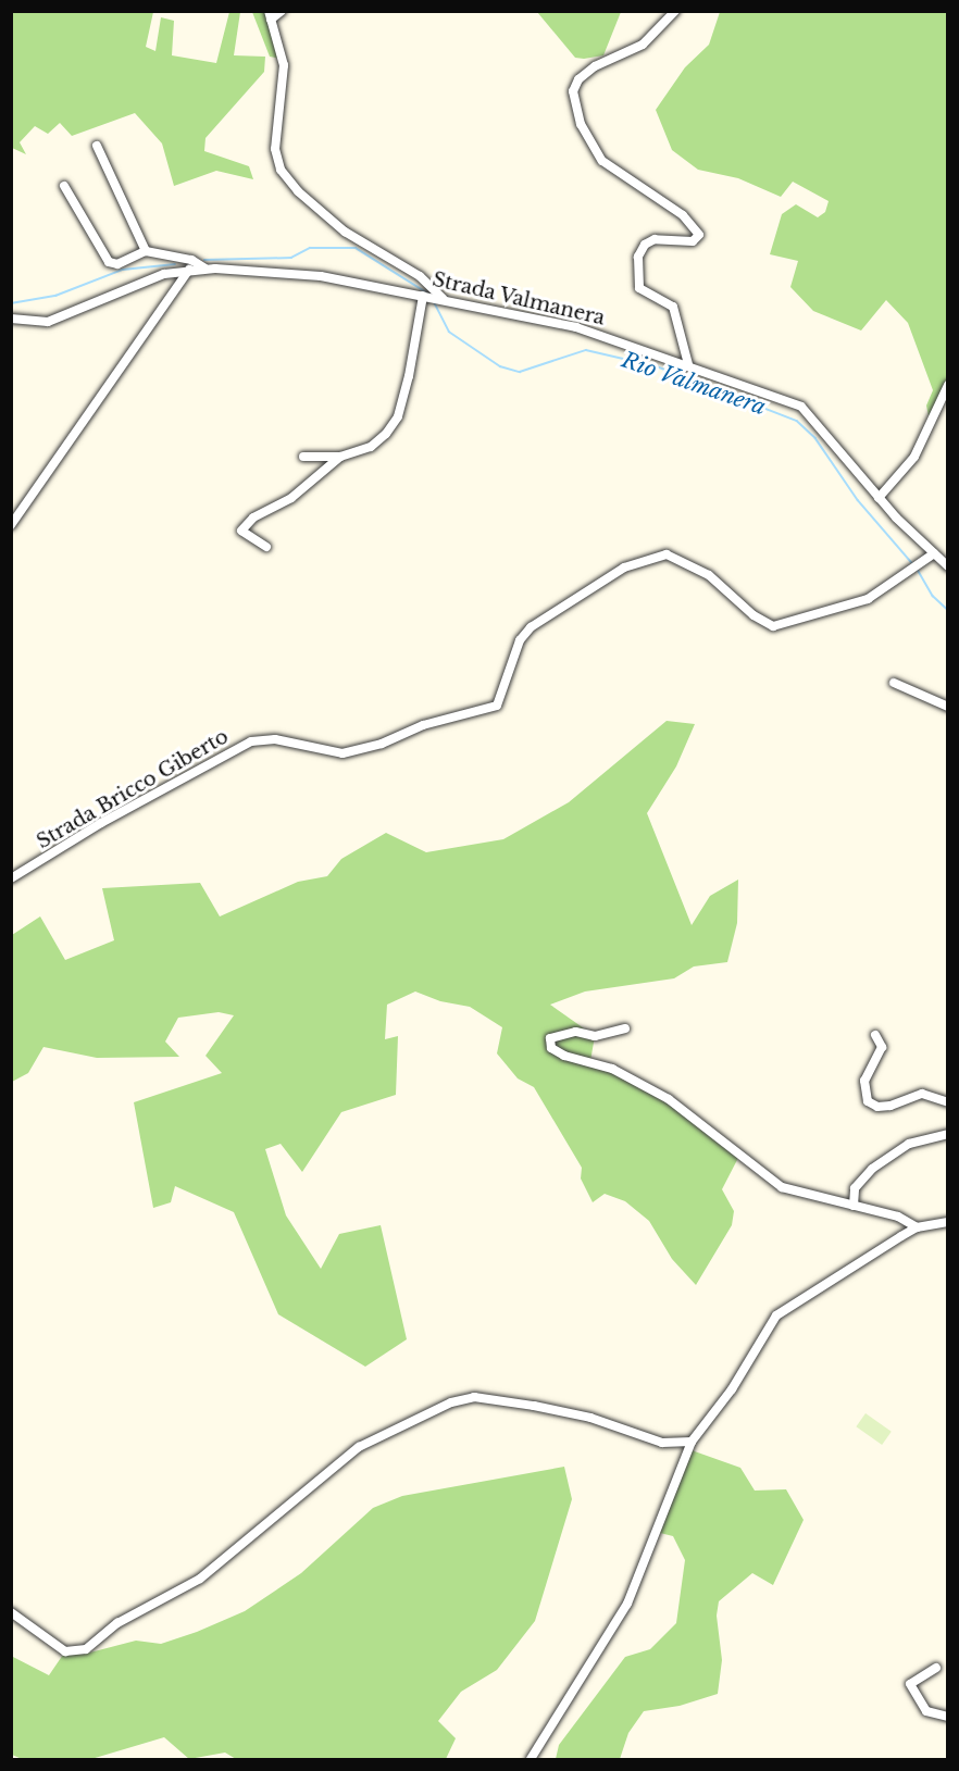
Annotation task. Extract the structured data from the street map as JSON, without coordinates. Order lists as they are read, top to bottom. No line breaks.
{"streets":{"street":["Strada Valmanera","Strada Bricco Giberto"]},"crossings":[["Strada Valmanera","Strada Bricco Giberto"]],"water":["Rio Valmanera"]}
